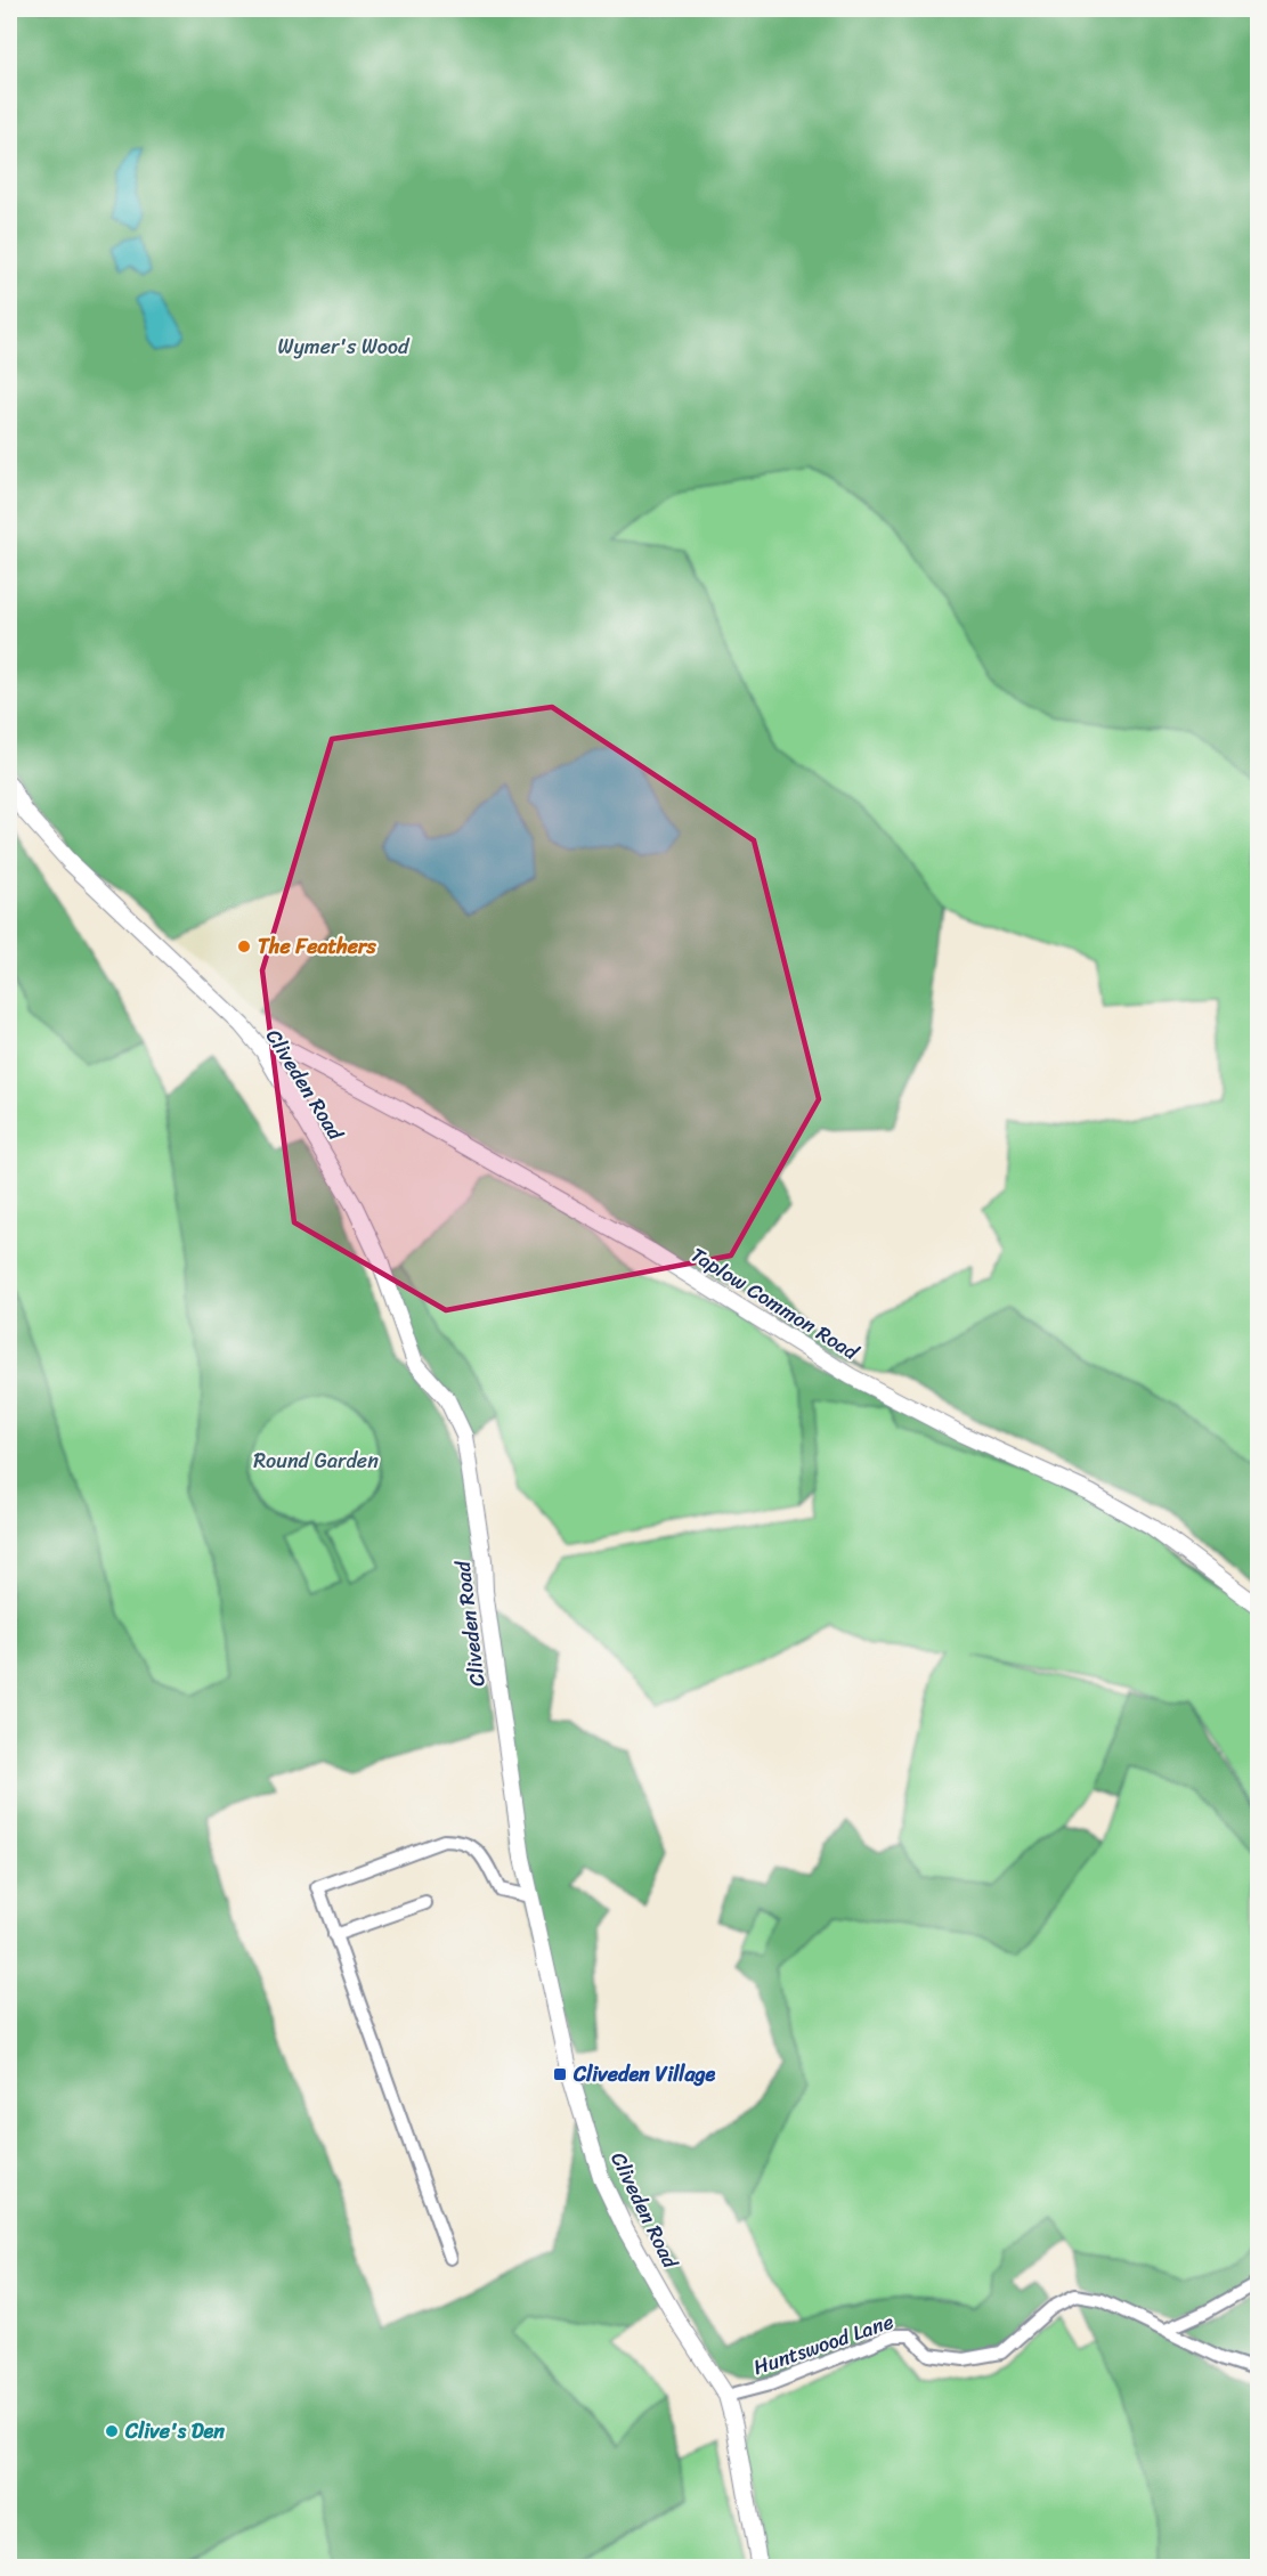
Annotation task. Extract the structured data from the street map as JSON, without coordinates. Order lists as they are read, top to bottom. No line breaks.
{"streets":{"street":["Cliveden Road","Taplow Common Road","Huntswood Lane"]},"crossings":[["Cliveden Road","Taplow Common Road"],["Cliveden Road","Huntswood Lane"]],"parks":["Wymer's Wood","Round Garden"],"places":{"other":["The Feathers","Clive's Den"],"transit":["Cliveden Village"]}}
